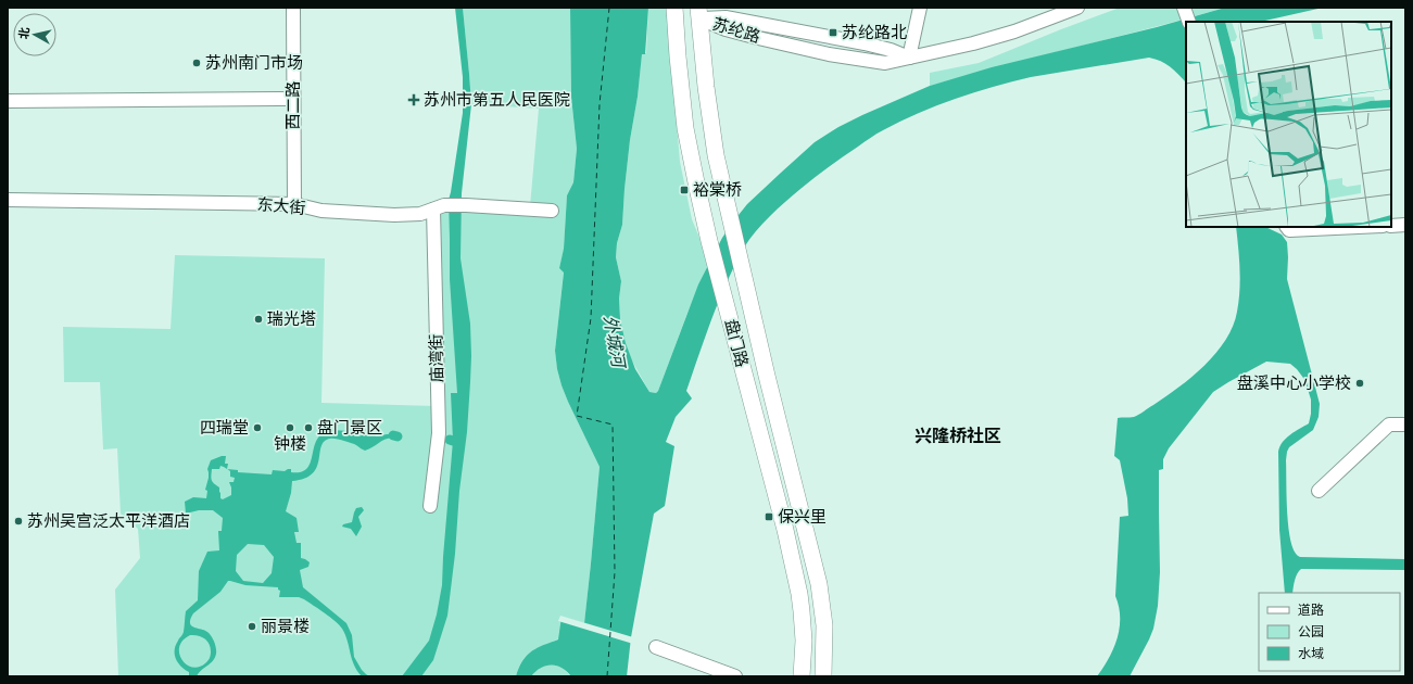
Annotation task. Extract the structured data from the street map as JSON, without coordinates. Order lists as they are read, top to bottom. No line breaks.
{"streets":{"main road":["盘门路"],"street":["苏纶路","西二路","东大街","庙湾街"]},"crossings":[["苏纶路","盘门路"],["西二路","东大街"],["东大街","庙湾街"]],"districts":["兴隆桥社区"],"water":["外城河"],"places":{"transit":["苏纶路北","裕棠桥","保兴里"],"other":["苏州南门市场","瑞光塔","盘溪中心小学校","四瑞堂","钟楼","盘门景区","苏州吴宫泛太平洋酒店","丽景楼"],"health":["苏州市第五人民医院"]},"legend":["道路","公园","水域"],"north":"left"}
